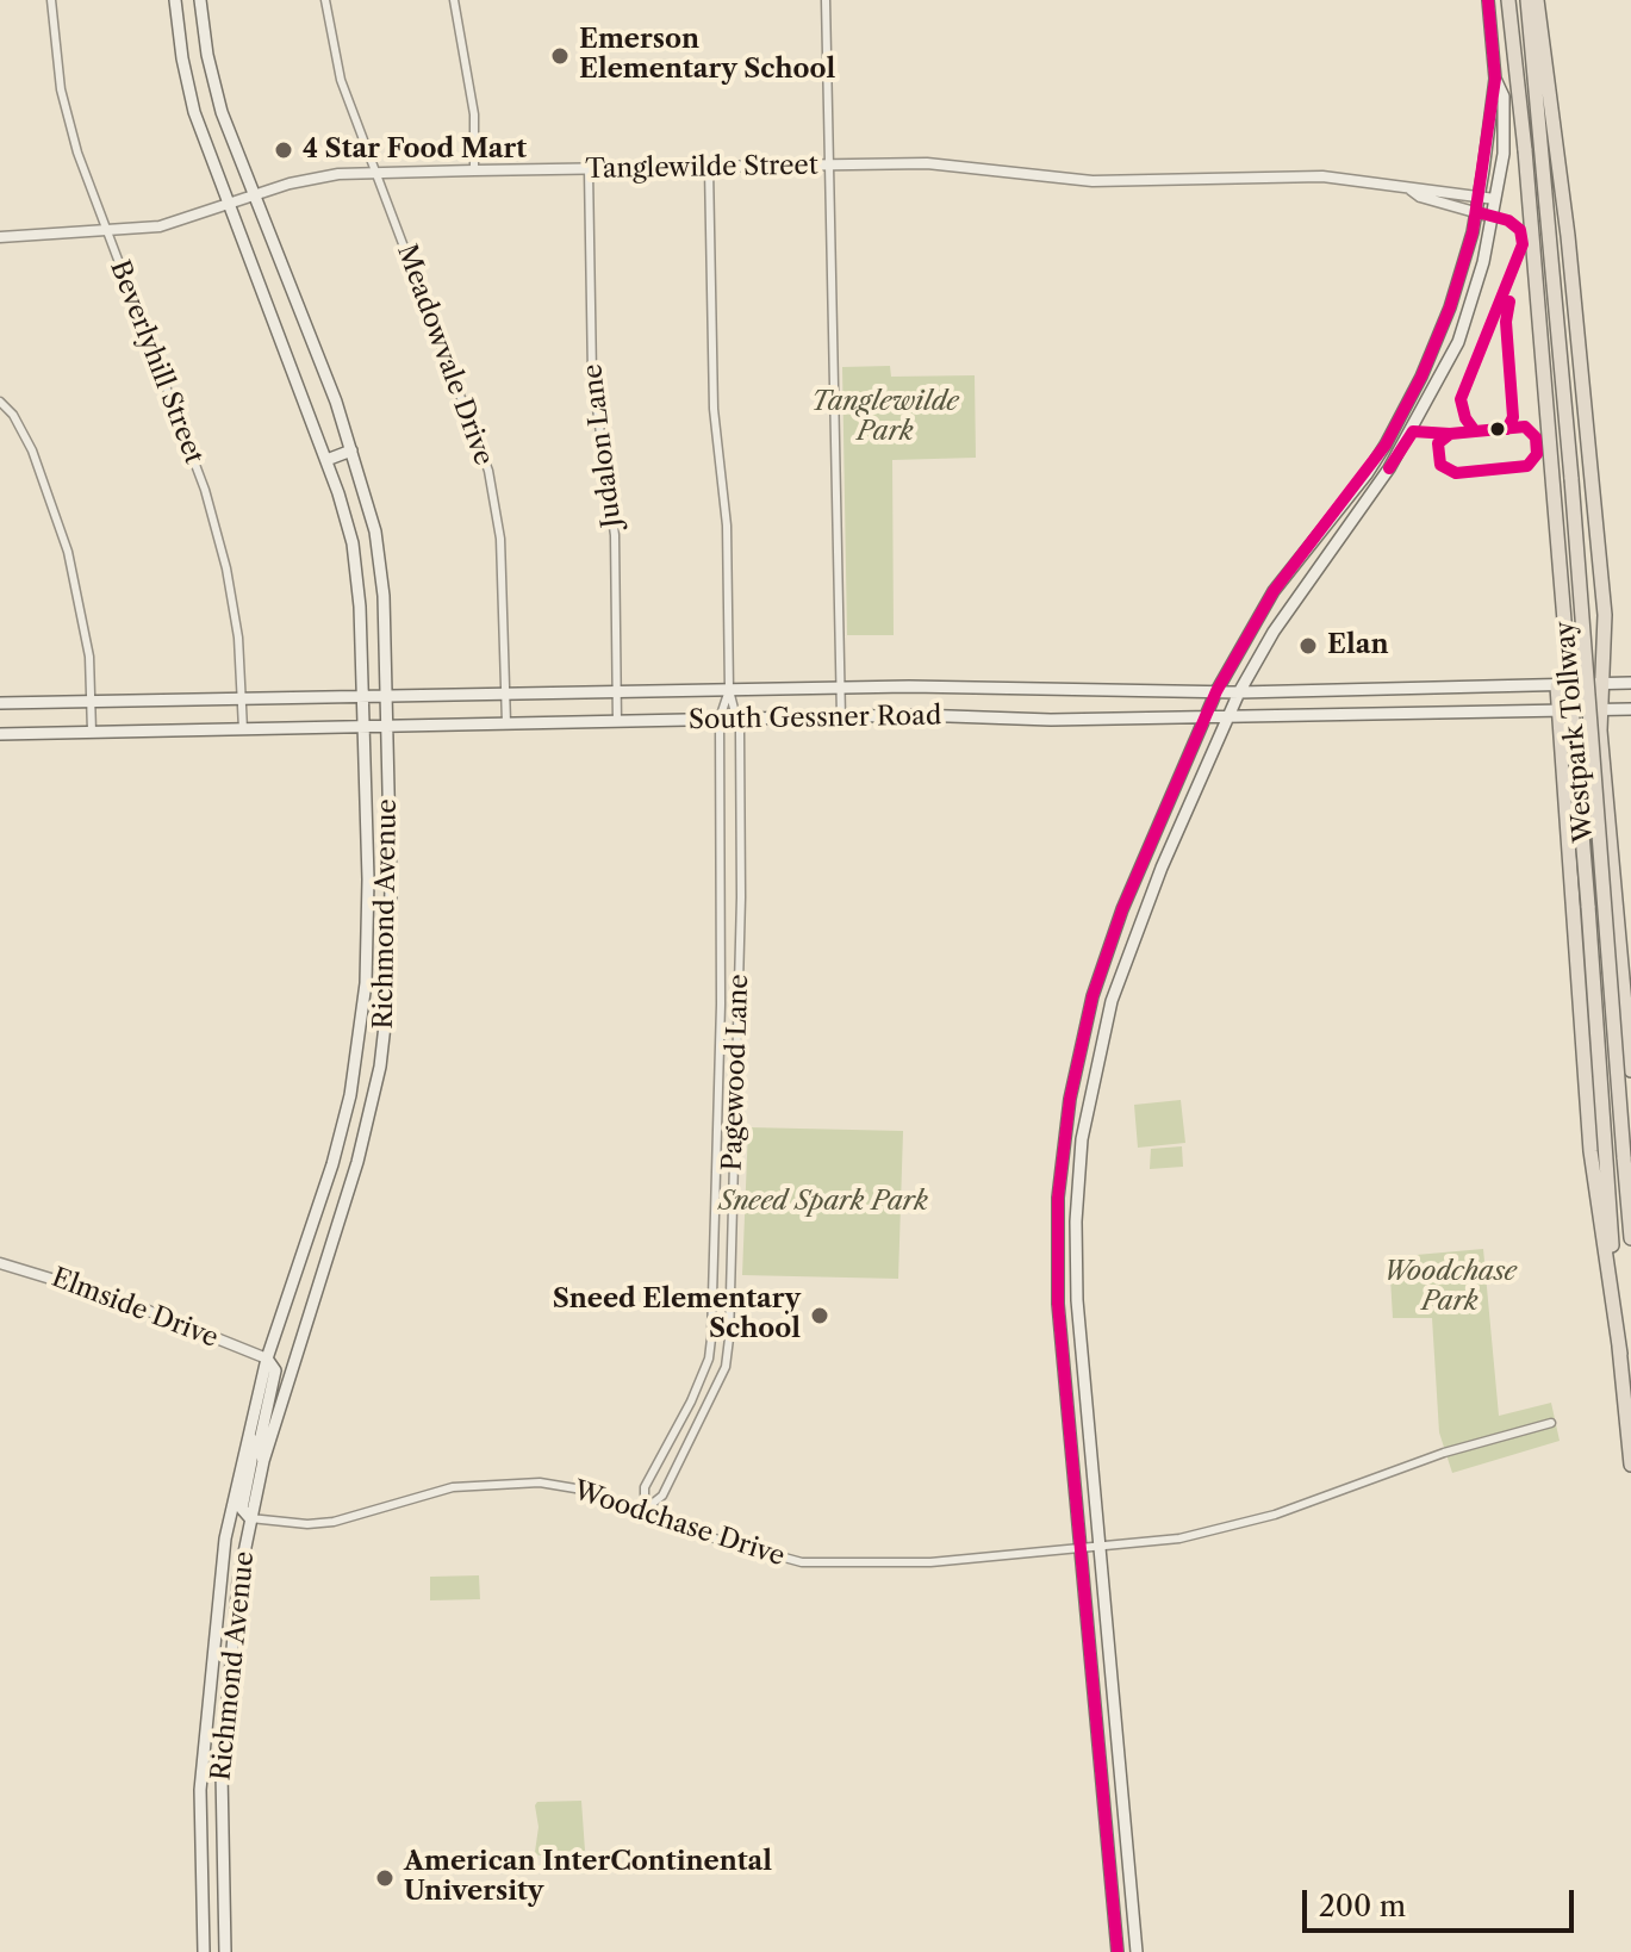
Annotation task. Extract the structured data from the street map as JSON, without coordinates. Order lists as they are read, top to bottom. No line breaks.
{"streets":{"highway":["Westpark Tollway"],"main road":["South Gessner Road","Richmond Avenue"],"street":["Tanglewilde Street","Meadowvale Drive","Beverlyhill Street","Judalon Lane","Pagewood Lane","Elmside Drive","Woodchase Drive"]},"crossings":[["Tanglewilde Street","Meadowvale Drive"],["Tanglewilde Street","Beverlyhill Street"],["Tanglewilde Street","Judalon Lane"],["Tanglewilde Street","Richmond Avenue"],["Tanglewilde Street","Pagewood Lane"],["Meadowvale Drive","South Gessner Road"],["Beverlyhill Street","South Gessner Road"],["Judalon Lane","South Gessner Road"],["South Gessner Road","Richmond Avenue"],["South Gessner Road","Pagewood Lane"],["Richmond Avenue","Elmside Drive"],["Richmond Avenue","Woodchase Drive"],["Pagewood Lane","Woodchase Drive"]],"parks":["Tanglewilde Park","Sneed Spark Park","Woodchase Park"],"places":["Emerson Elementary School","4 Star Food Mart","Elan","Sneed Elementary School","American InterContinental University"],"scale_bar":"200 m"}
